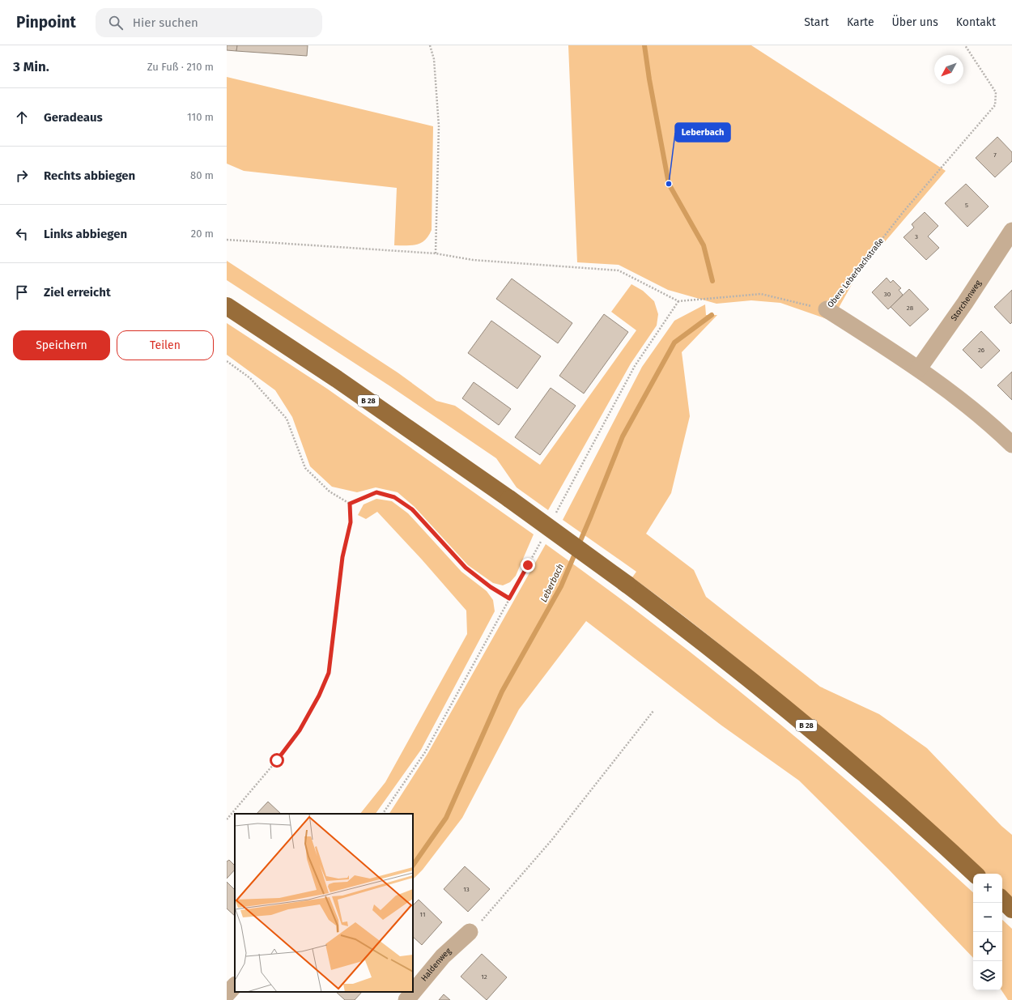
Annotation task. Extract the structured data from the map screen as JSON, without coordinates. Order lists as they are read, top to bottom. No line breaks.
{"streets":{"main road":["B 28"],"street":["Obere Leberbachstraße","Storchenweg","Haldenweg"]},"crossings":[["Obere Leberbachstraße","Storchenweg"]],"water":["Leberbach"],"places":["Leberbach"],"house_numbers":["7","5","3","30","28","26","13","11","12"],"north":"bottom left","page":{"header":"Pinpoint","search":"Hier suchen","nav":["Start","Karte","Über uns","Kontakt"],"heading":["3 Min.","Zu Fuß · 210 m"],"list":[["Geradeaus","110 m"],["Rechts abbiegen","80 m"],["Links abbiegen","20 m"],"Ziel erreicht"],"buttons":["Speichern","Teilen"],"map_buttons":["+","−"]}}
